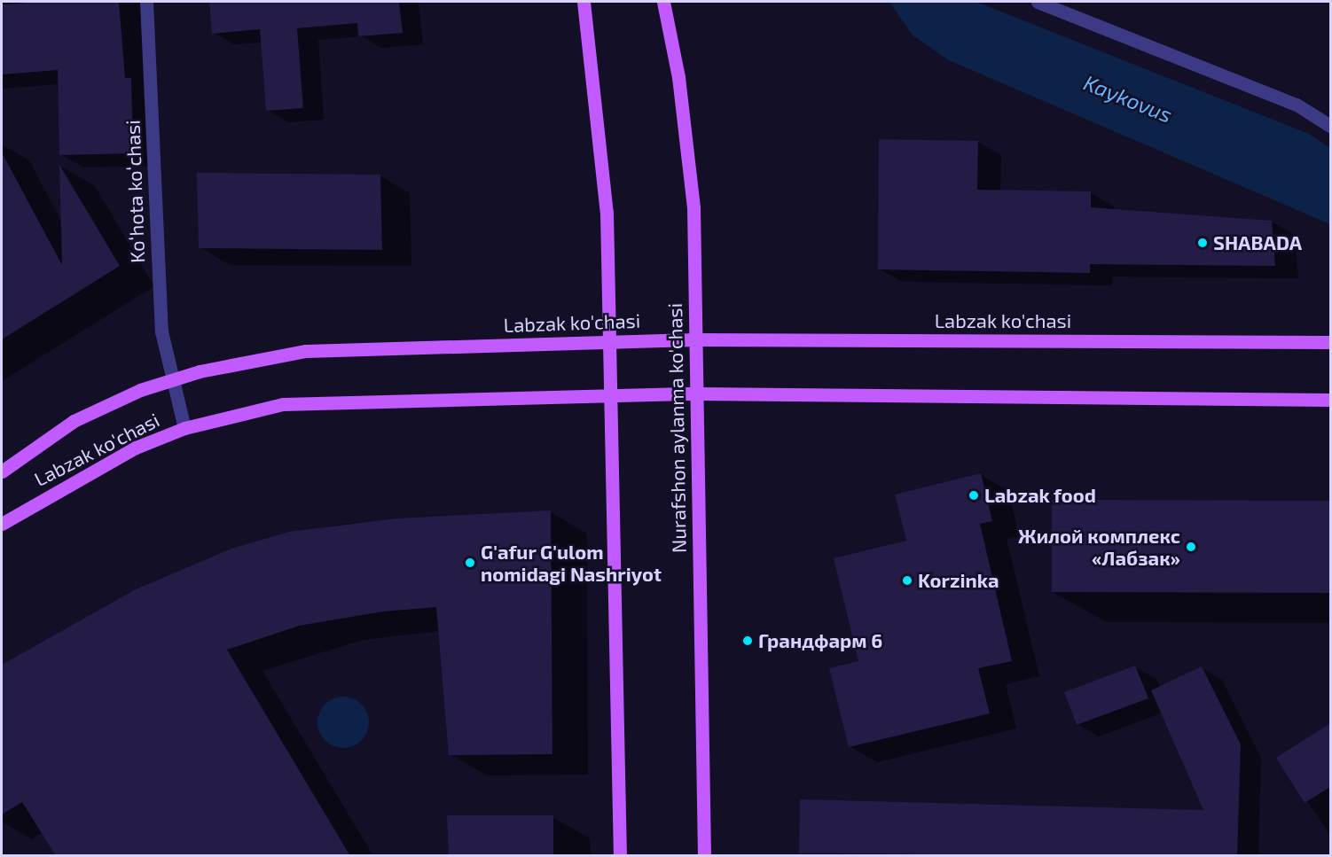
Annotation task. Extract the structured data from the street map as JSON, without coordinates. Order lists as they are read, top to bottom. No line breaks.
{"streets":{"main road":["Labzak ko'chasi","Nurafshon aylanma ko'chasi"],"street":["Koʻhota koʻchasi"]},"crossings":[["Koʻhota koʻchasi","Labzak ko'chasi"],["Labzak ko'chasi","Nurafshon aylanma ko'chasi"]],"water":["Kaykovus"],"places":["SHABADA","Labzak food","Жилой комплекс «Лабзак»","G'afur G'ulom nomidagi Nashriyot","Korzinka","Грандфарм 6"]}
